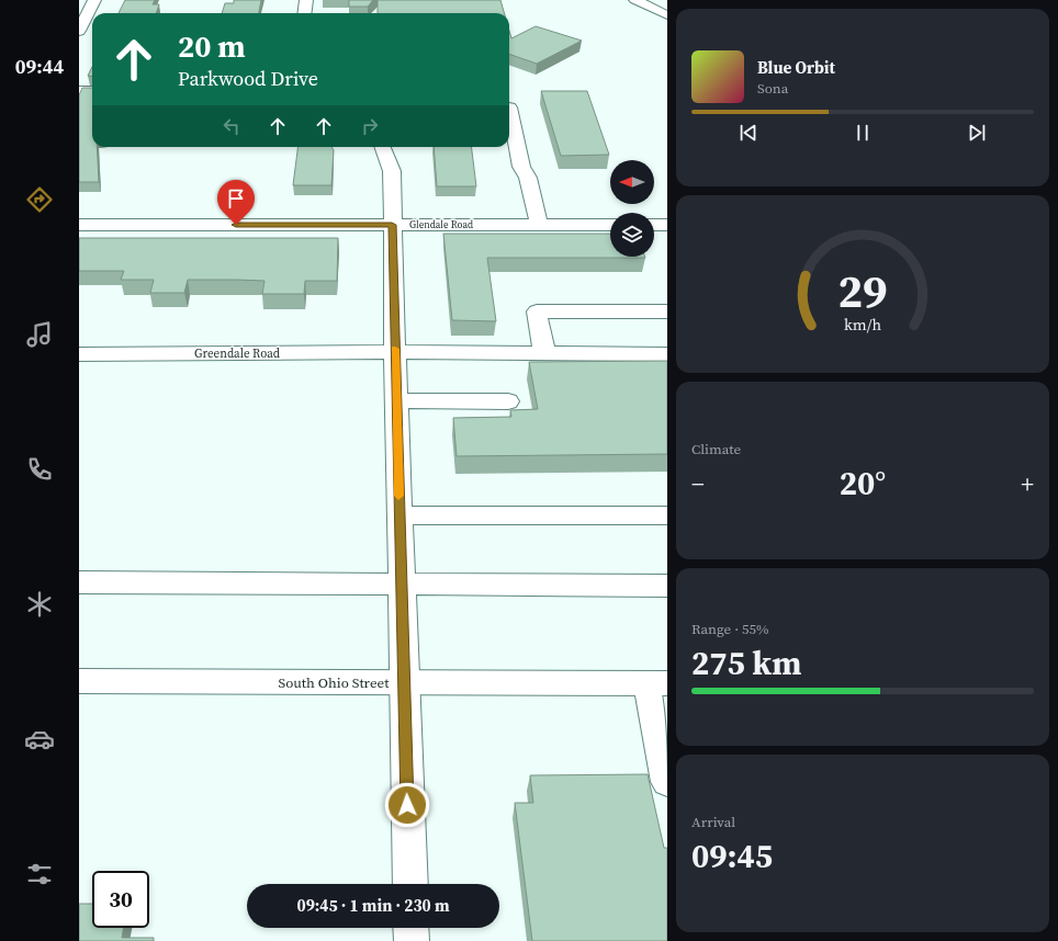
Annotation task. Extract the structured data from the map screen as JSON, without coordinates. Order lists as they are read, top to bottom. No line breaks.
{"streets":{"street":["Glendale Road","Greendale Road","South Ohio Street"]},"north":"left","page":{"tabs":"09:44","turn":["20 m","Parkwood Drive"],"song":["Blue Orbit","Sona"],"tile":["Climate",["Range · 55%","275 km"],["Arrival","09:45"]],"heat":["−","20°","+"],"limit":"30","trip":"09:45 · 1 min · 230 m","gauge":["29","km/h"]}}
